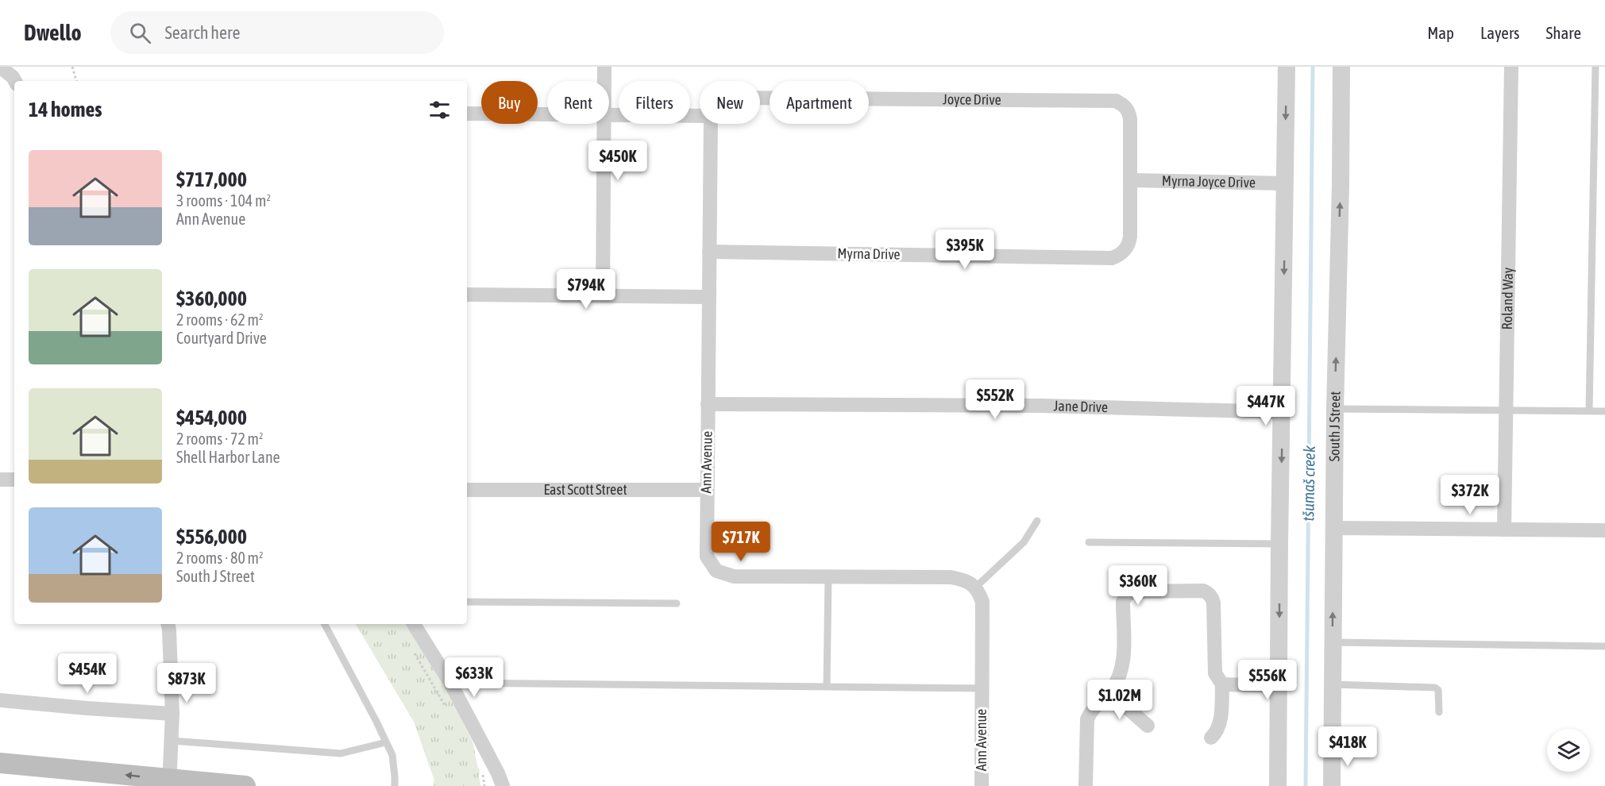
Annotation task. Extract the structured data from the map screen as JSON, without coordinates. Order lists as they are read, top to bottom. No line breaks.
{"streets":{"street":["Joyce Drive","Myrna Joyce Drive","Myrna Drive","Roland Way","Jane Drive","South J Street","Ann Avenue","East Scott Street"]},"crossings":[["Joyce Drive","Myrna Joyce Drive"],["Joyce Drive","Myrna Drive"],["Myrna Joyce Drive","Myrna Drive"],["Myrna Drive","Ann Avenue"],["Jane Drive","Ann Avenue"],["Ann Avenue","East Scott Street"]],"water":["tšumaš creek"],"page":{"header":"Dwello","search":"Search here","nav":["Map","Layers","Share"],"chip":["Buy","Rent","Filters","New","Apartment"],"heading":"14 homes","list":[{"name":"$717,000","note":"3 rooms · 104 m² · Ann Avenue"},{"name":"$360,000","note":"2 rooms · 62 m² · Courtyard Drive"},{"name":"$454,000","note":"2 rooms · 72 m² · Shell Harbor Lane"},{"name":"$556,000","note":"2 rooms · 80 m² · South J Street"}],"price":["$450K","$395K","$794K","$552K","$447K","$372K","$717K","$360K","$454K","$633K","$556K","$873K","$1.02M","$418K"]}}
